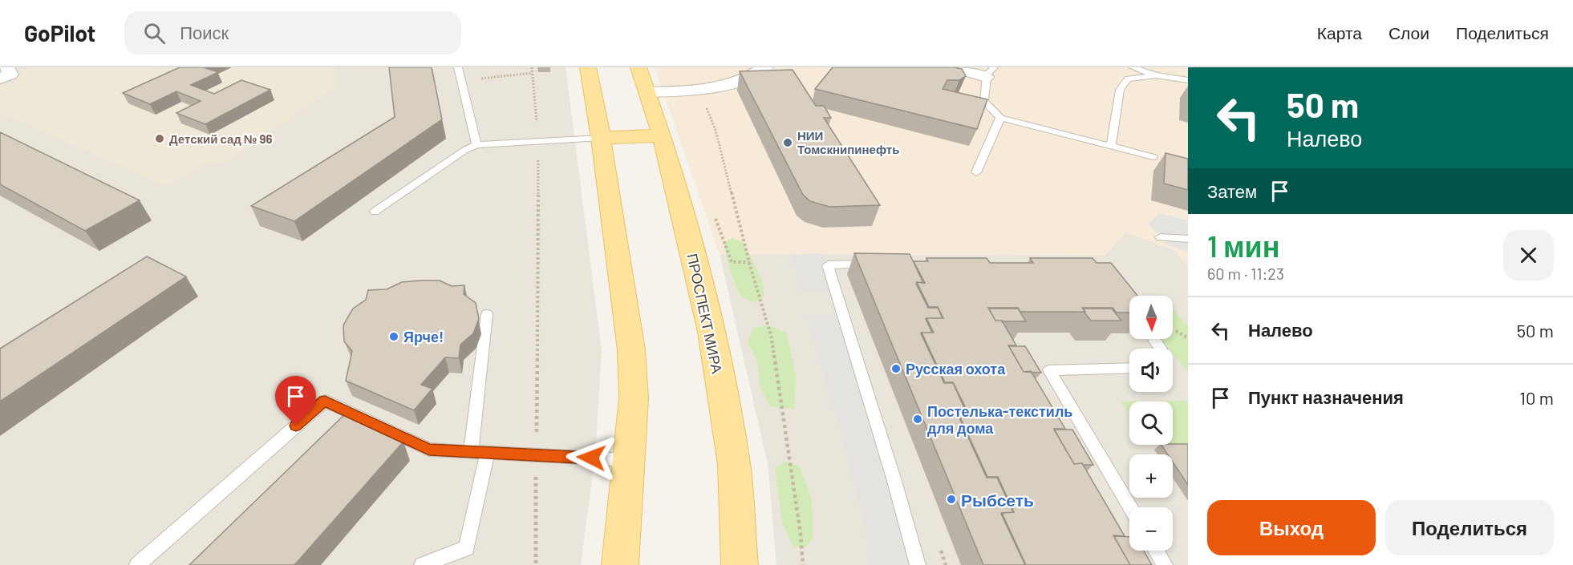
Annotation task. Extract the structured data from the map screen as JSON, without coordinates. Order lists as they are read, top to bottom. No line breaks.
{"streets":{"main road":["ПРОСПЕКТ МИРА"]},"places":["Детский сад № 96","НИИ Томскнипинефть","Ярче!","Русская охота","Постелька-текстиль для дома","Рыбсеть"],"north":"bottom","page":{"header":"GoPilot","search":"Поиск","nav":["Карта","Слои","Поделиться"],"turn":["50 m","Налево"],"then":"Затем","heading":["1 мин","60 m · 11:23"],"map_buttons":["+","−"],"list":[{"name":"Налево","value":"50 m"},{"name":"Пункт назначения","value":"10 m"}],"buttons":["Выход","Поделиться"]}}
